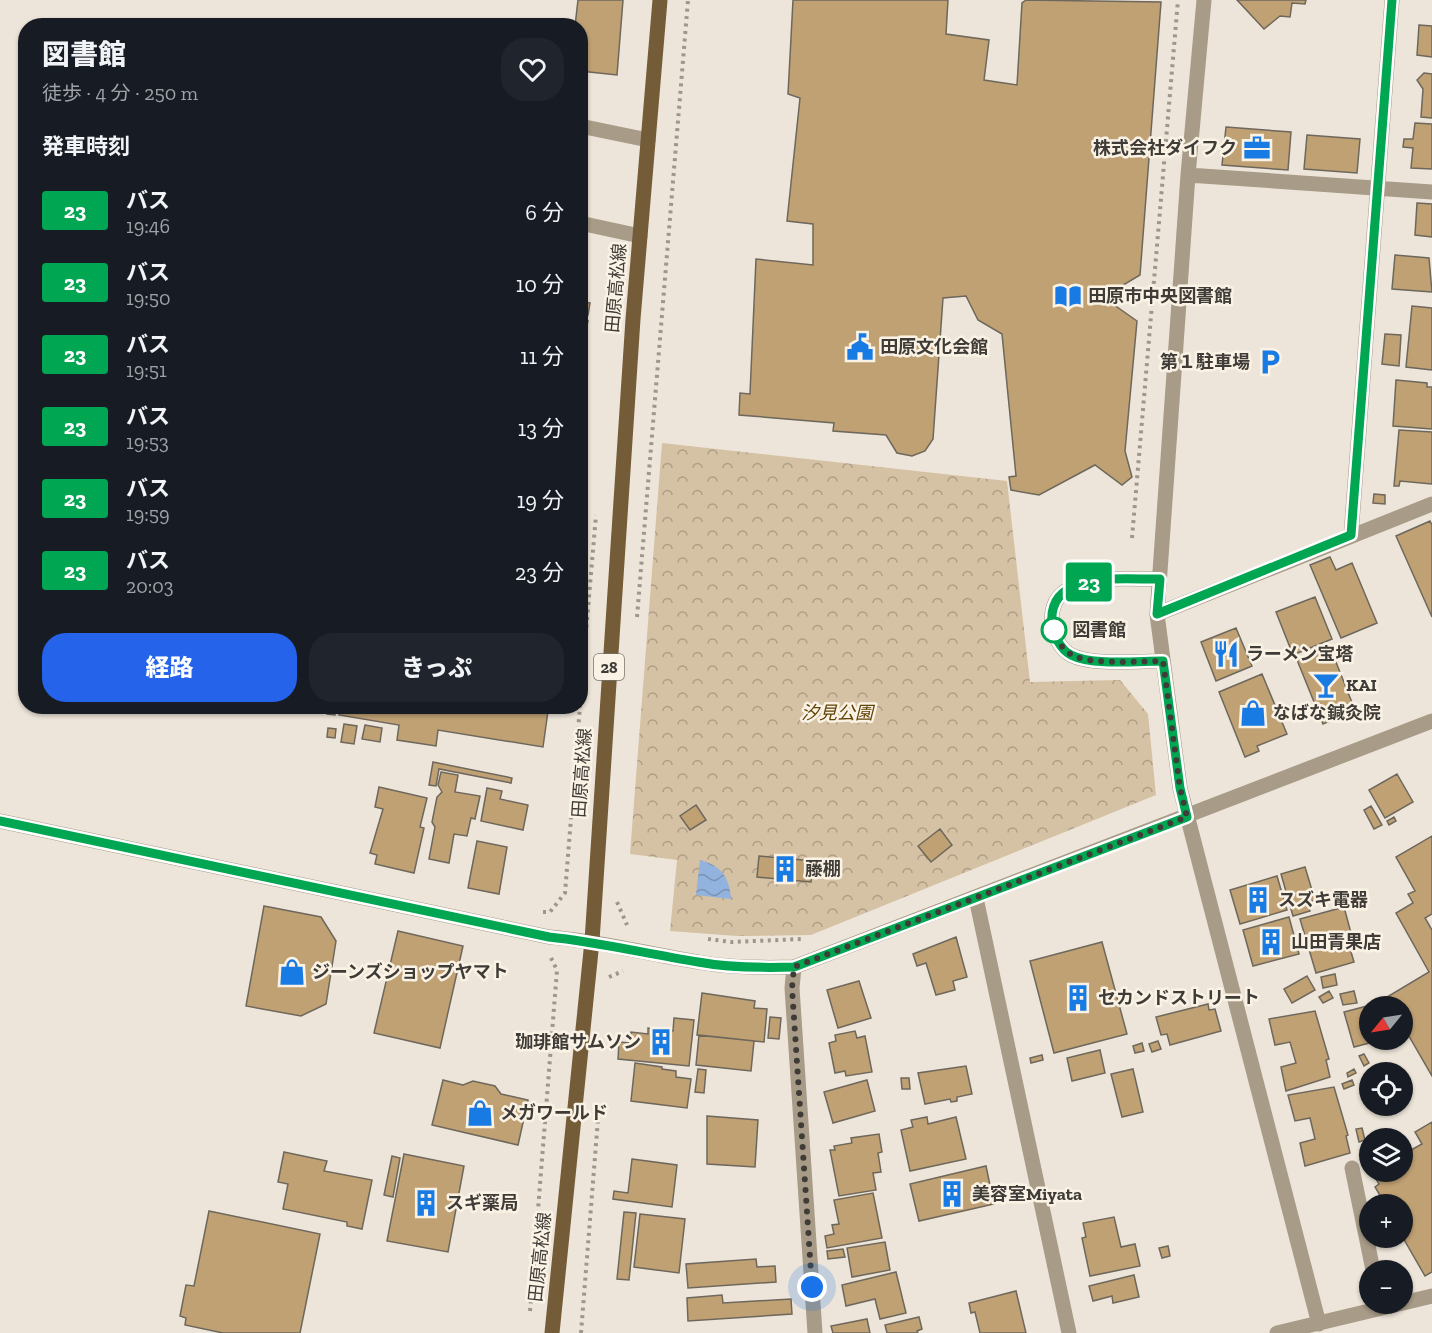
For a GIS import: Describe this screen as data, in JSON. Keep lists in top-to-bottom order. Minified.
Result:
{"streets":{"main road":["田原高松線","28"]},"parks":["汐見公園"],"places":{"office":["株式会社ダイフク"],"library":["田原市中央図書館"],"public building":["田原文化会館"],"parking":["第１駐車場"],"other":["図書館"],"restaurant":["ラーメン宝塔"],"bar":["KAI"],"shop":["なばな鍼灸院","ジーンズショップヤマト","メガワールド"],"building":["藤棚","スズキ電器","山田青果店","セカンドストリート","珈琲館サムソン","美容室Miyata","スギ薬局"]},"lines":["bus line 23"],"north":"bottom left","page":{"on_map":"23","heading":[["図書館","徒歩 · 4 分 · 250 m"],"発車時刻"],"list":[{"mark":"23","name":"バス","note":"19:46","value":"6 分"},{"mark":"23","name":"バス","note":"19:50","value":"10 分"},{"mark":"23","name":"バス","note":"19:51","value":"11 分"},{"mark":"23","name":"バス","note":"19:53","value":"13 分"},{"mark":"23","name":"バス","note":"19:59","value":"19 分"},{"mark":"23","name":"バス","note":"20:03","value":"23 分"}],"buttons":["経路","きっぷ"],"map_buttons":["+","−"]}}
